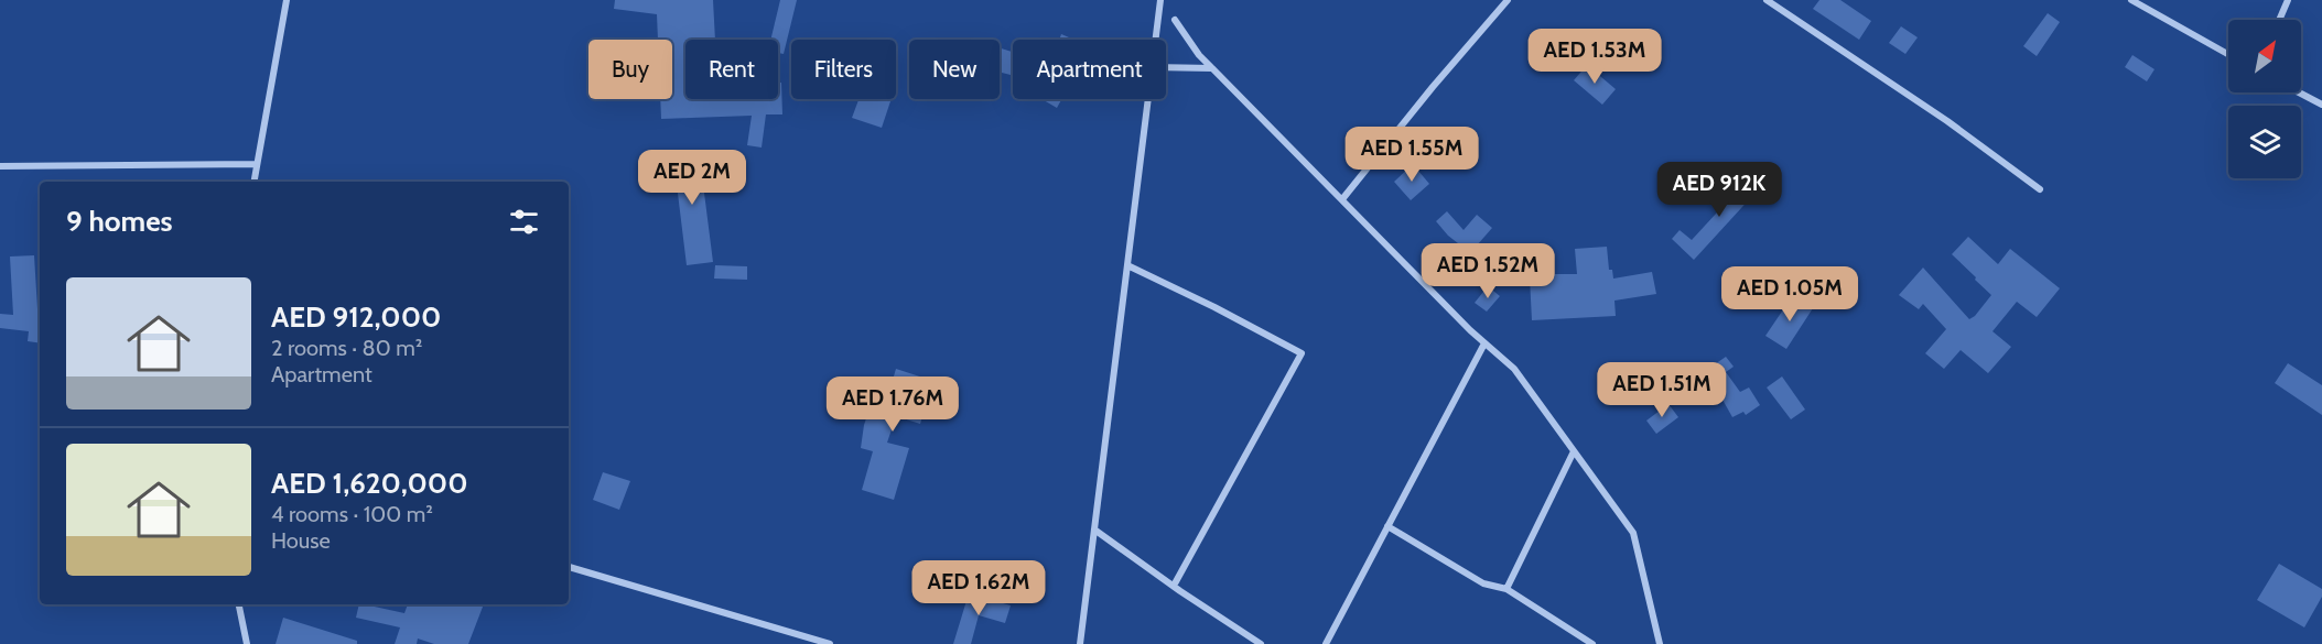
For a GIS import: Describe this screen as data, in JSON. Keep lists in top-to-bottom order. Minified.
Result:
{"north":"top right","page":{"price":["AED 1.53M","AED 1.55M","AED 2M","AED 912K","AED 1.52M","AED 1.05M","AED 1.51M","AED 1.76M","AED 1.62M"],"chip":["Buy","Rent","Filters","New","Apartment"],"heading":"9 homes","list":[{"name":"AED 912,000","note":"2 rooms · 80 m² · Apartment"},{"name":"AED 1,620,000","note":"4 rooms · 100 m² · House"}]}}
